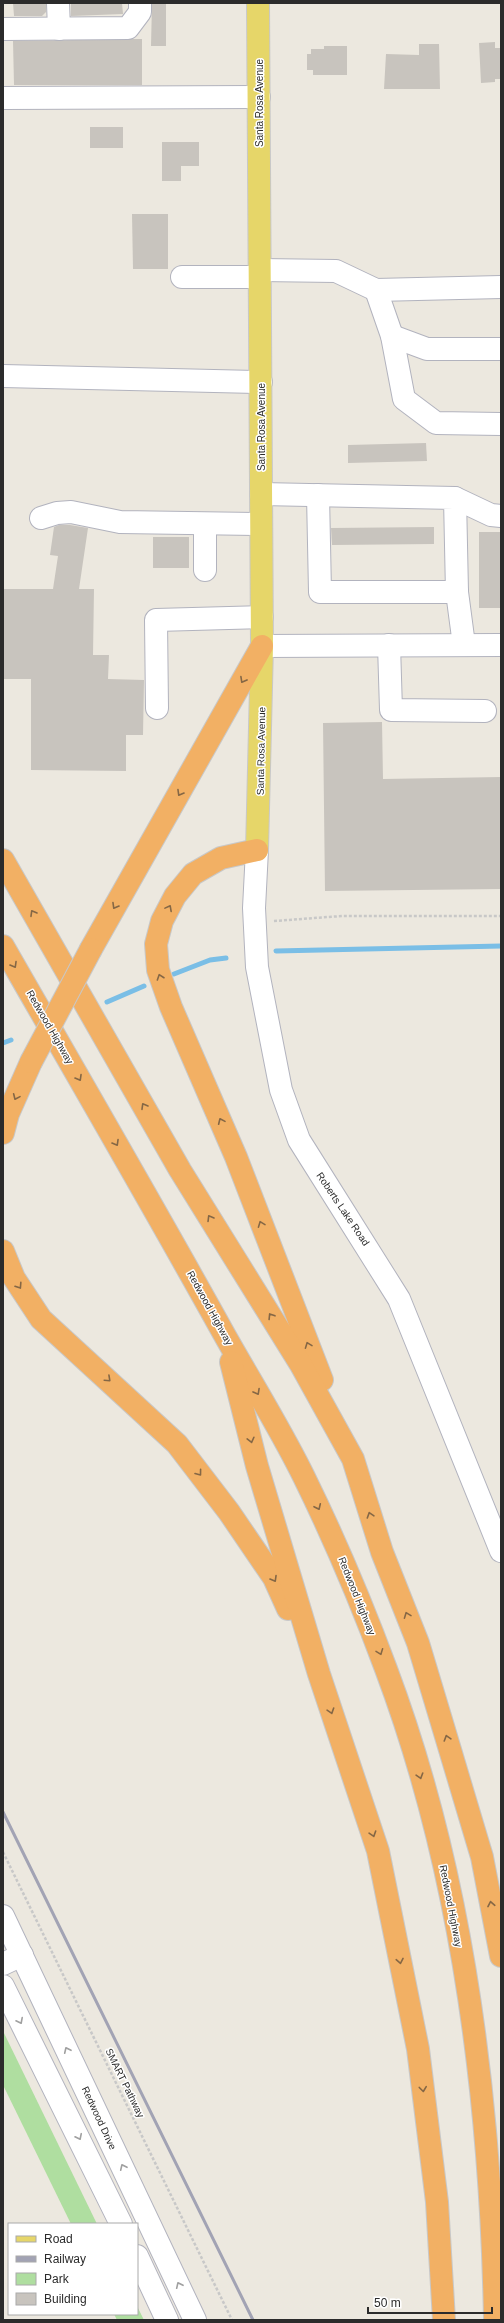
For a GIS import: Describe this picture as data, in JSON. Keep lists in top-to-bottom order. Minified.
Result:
{"streets":{"highway":["Redwood Highway"],"main road":["Santa Rosa Avenue"],"street":["Roberts Lake Road","Redwood Drive"],"path":["SMART Pathway"]},"crossings":[["Santa Rosa Avenue","Roberts Lake Road"]],"legend":["Road","Railway","Park","Building"],"scale_bar":"50 m"}
